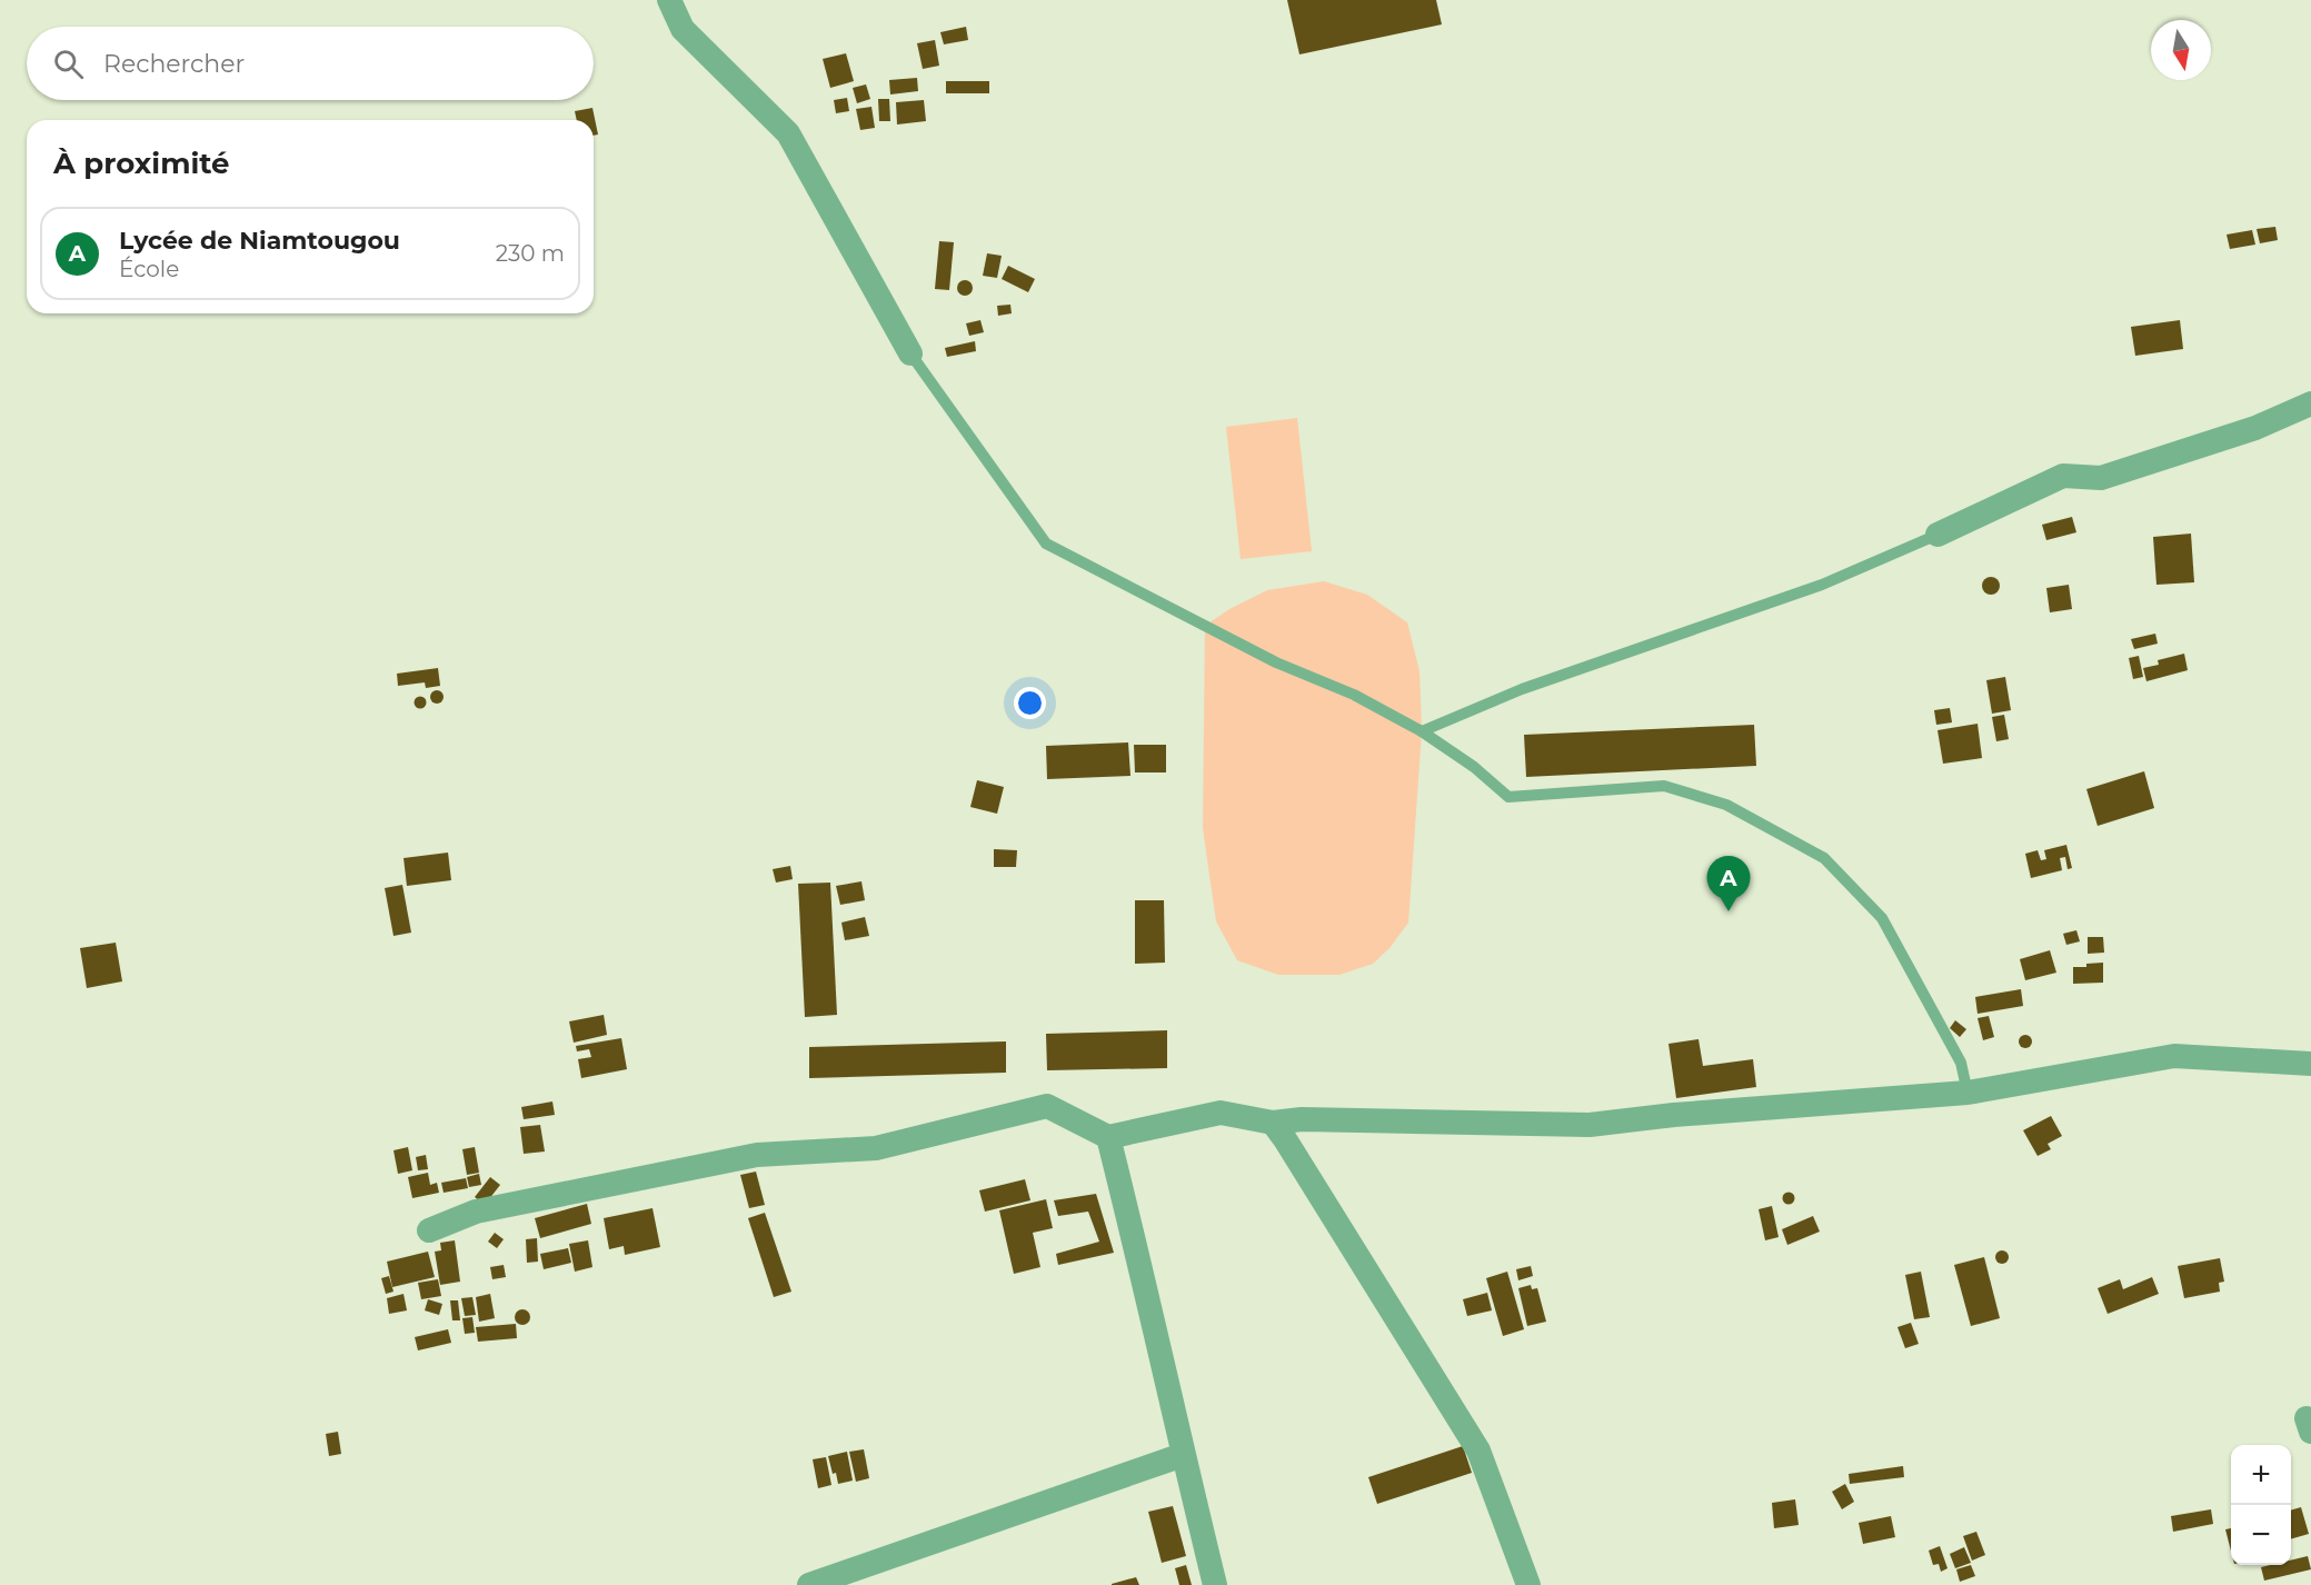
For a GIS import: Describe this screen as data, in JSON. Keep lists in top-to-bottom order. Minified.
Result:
{"north":"bottom","page":{"search":"Rechercher","heading":"À proximité","list":[{"mark":"A","name":"Lycée de Niamtougou","note":"École","value":"230 m"}],"pins":"A","map_buttons":["+","−"]}}
